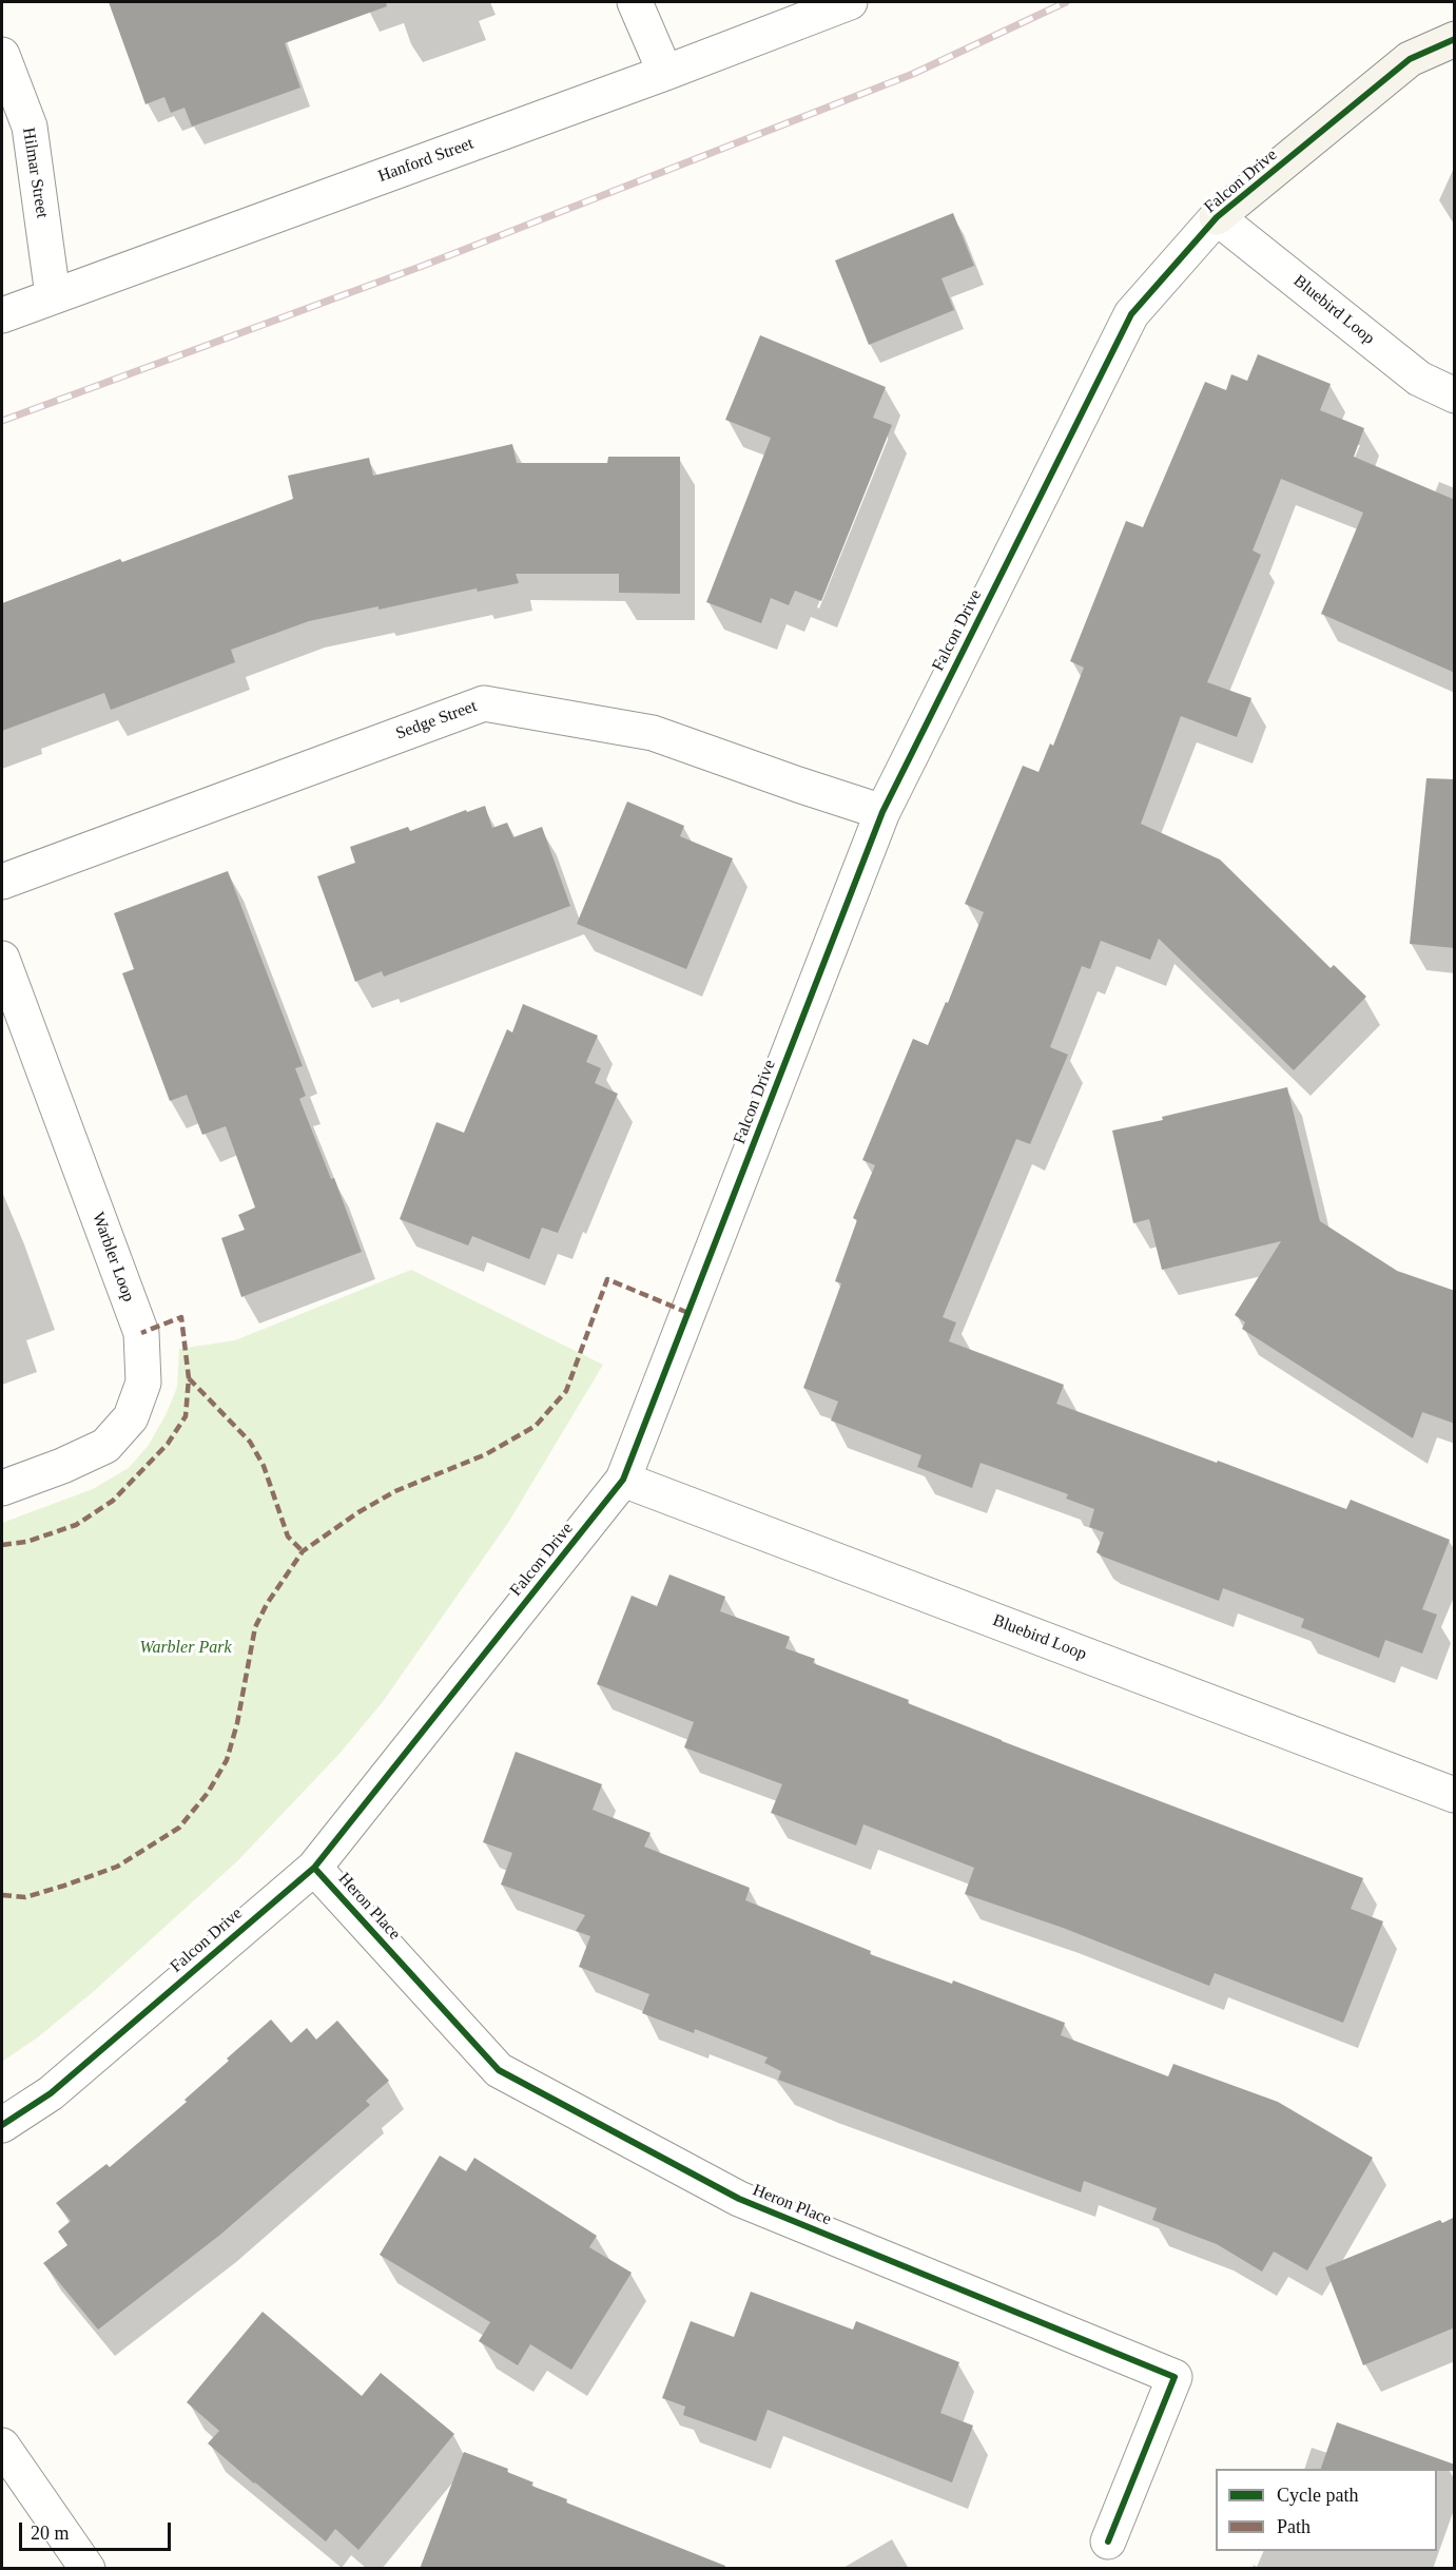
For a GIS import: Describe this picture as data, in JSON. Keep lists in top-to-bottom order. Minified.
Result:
{"streets":{"street":["Hanford Street","Hilmar Street","Falcon Drive","Bluebird Loop","Sedge Street","Warbler Loop","Heron Place"]},"crossings":[["Hanford Street","Hilmar Street"],["Falcon Drive","Bluebird Loop"],["Falcon Drive","Sedge Street"],["Falcon Drive","Heron Place"]],"parks":["Warbler Park"],"legend":["Cycle path","Path"],"scale_bar":"20 m"}
